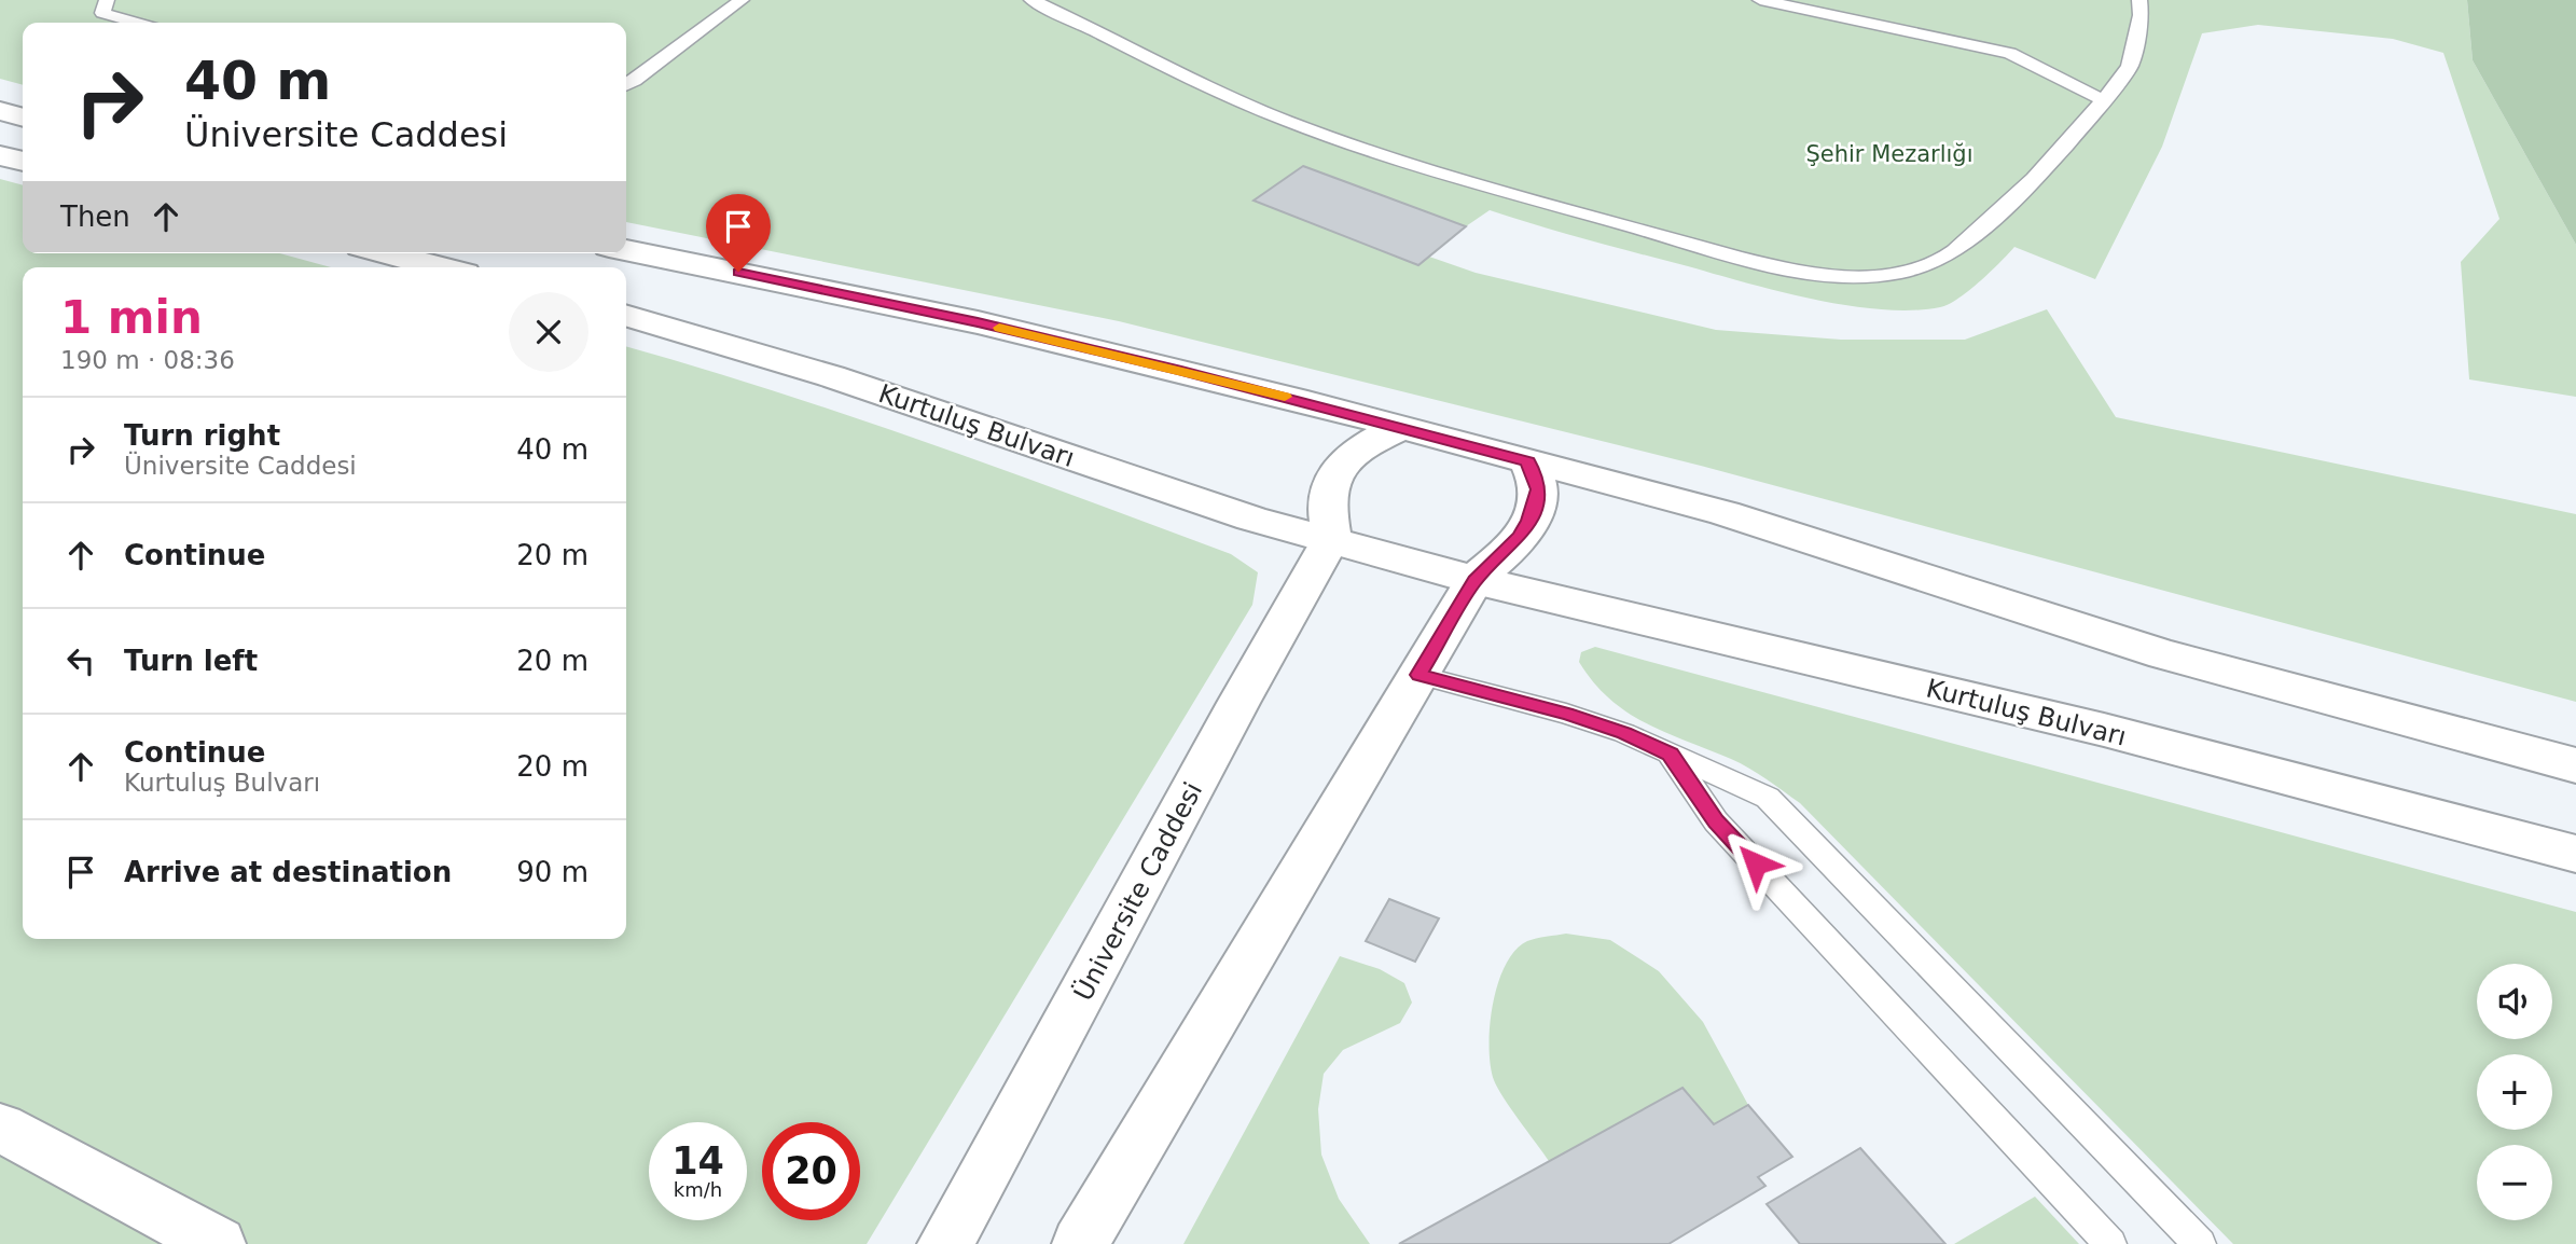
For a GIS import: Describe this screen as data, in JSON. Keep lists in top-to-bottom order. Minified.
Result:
{"streets":{"main road":["Kurtuluş Bulvarı","Üniversite Caddesi"]},"crossings":[["Kurtuluş Bulvarı","Üniversite Caddesi"]],"parks":["Şehir Mezarlığı"],"page":{"turn":["40 m","Üniversite Caddesi"],"then":"Then","heading":["1 min","190 m · 08:36"],"list":[{"name":"Turn right","note":"Üniversite Caddesi","value":"40 m"},{"name":"Continue","value":"20 m"},{"name":"Turn left","value":"20 m"},{"name":"Continue","note":"Kurtuluş Bulvarı","value":"20 m"},{"name":"Arrive at destination","value":"90 m"}],"map_buttons":["+","−"],"speed":"14 km/h","limit":"20"}}
